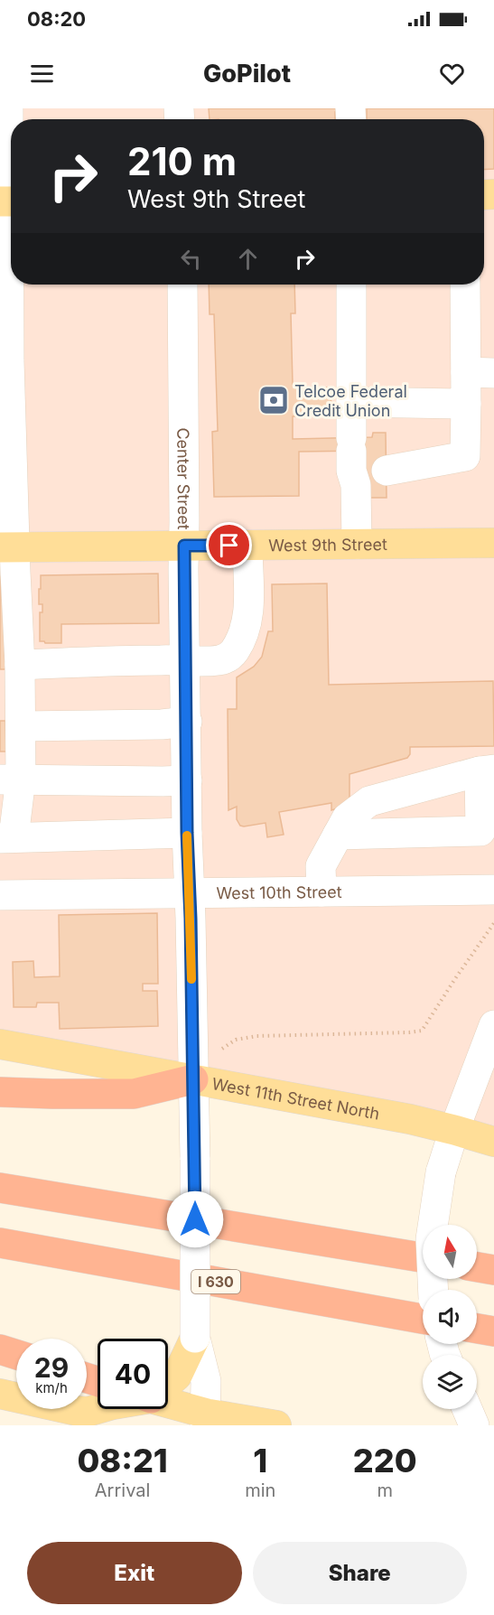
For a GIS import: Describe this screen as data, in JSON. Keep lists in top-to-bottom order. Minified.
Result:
{"streets":{"highway":["I 630"],"main road":["West 9th Street","West 11th Street North"],"street":["Center Street","West 10th Street"]},"crossings":[["Center Street","West 9th Street"],["Center Street","West 10th Street"],["Center Street","West 11th Street North"]],"places":{"bank":["Telcoe Federal Credit Union"]},"north":"top","page":{"status":"08:20","header":"GoPilot","turn":["210 m","West 9th Street"],"speed":"29 km/h","limit":"40","eta":["08:21","Arrival","1","min","220","m"],"buttons":["Exit","Share"]}}
